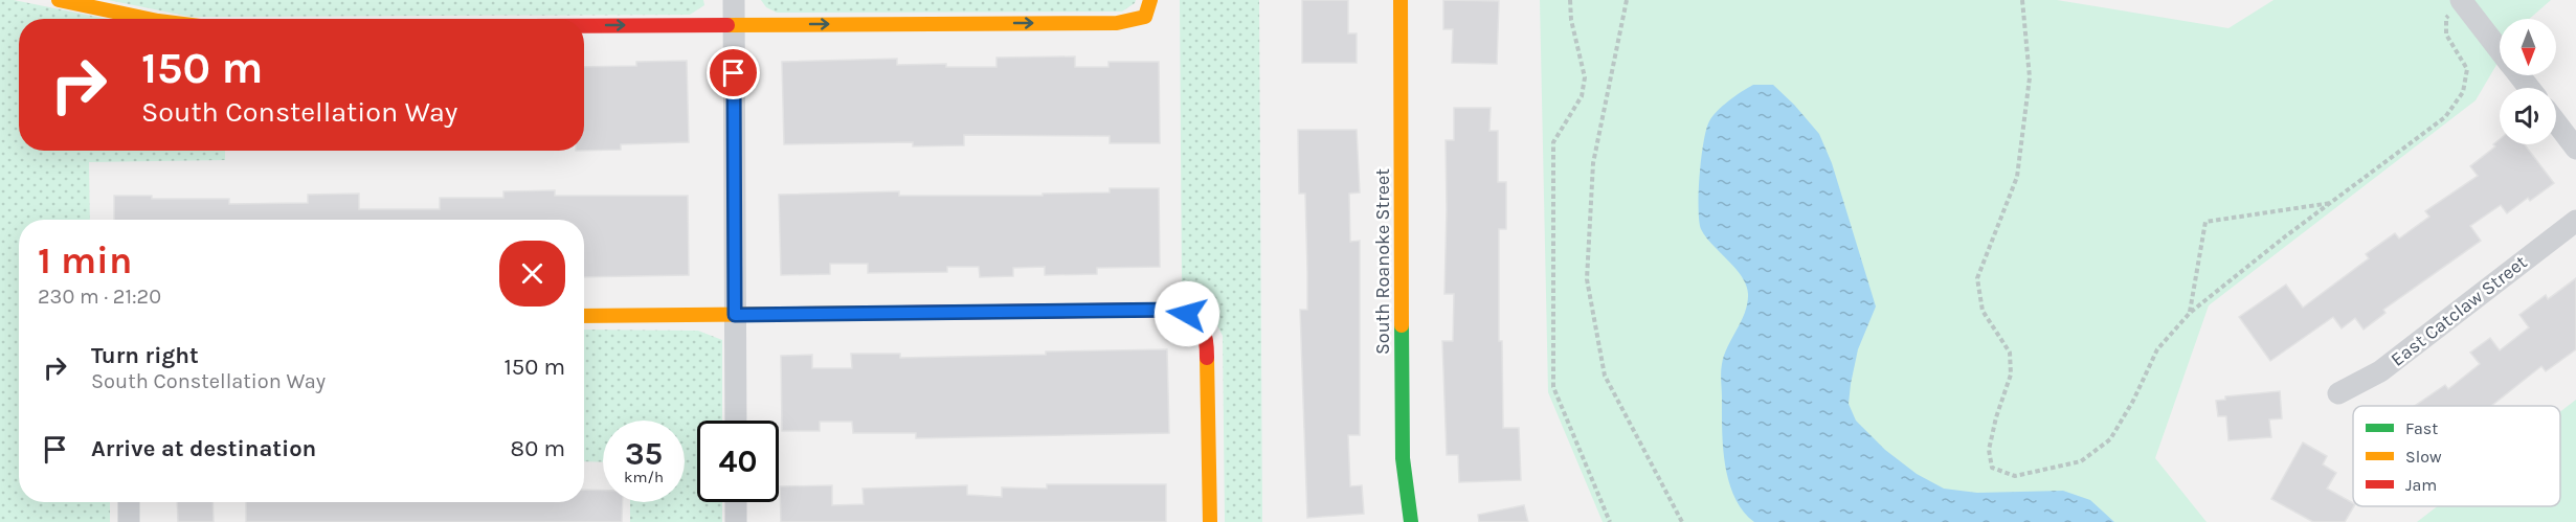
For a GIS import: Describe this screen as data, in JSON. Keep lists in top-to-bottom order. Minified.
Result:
{"streets":{"street":["South Roanoke Street","East Catclaw Street"]},"legend":["Fast","Slow","Jam"],"north":"bottom","page":{"turn":["150 m","South Constellation Way"],"heading":["1 min","230 m · 21:20"],"list":[{"name":"Turn right","note":"South Constellation Way","value":"150 m"},{"name":"Arrive at destination","value":"80 m"}],"speed":"35 km/h","limit":"40"}}
